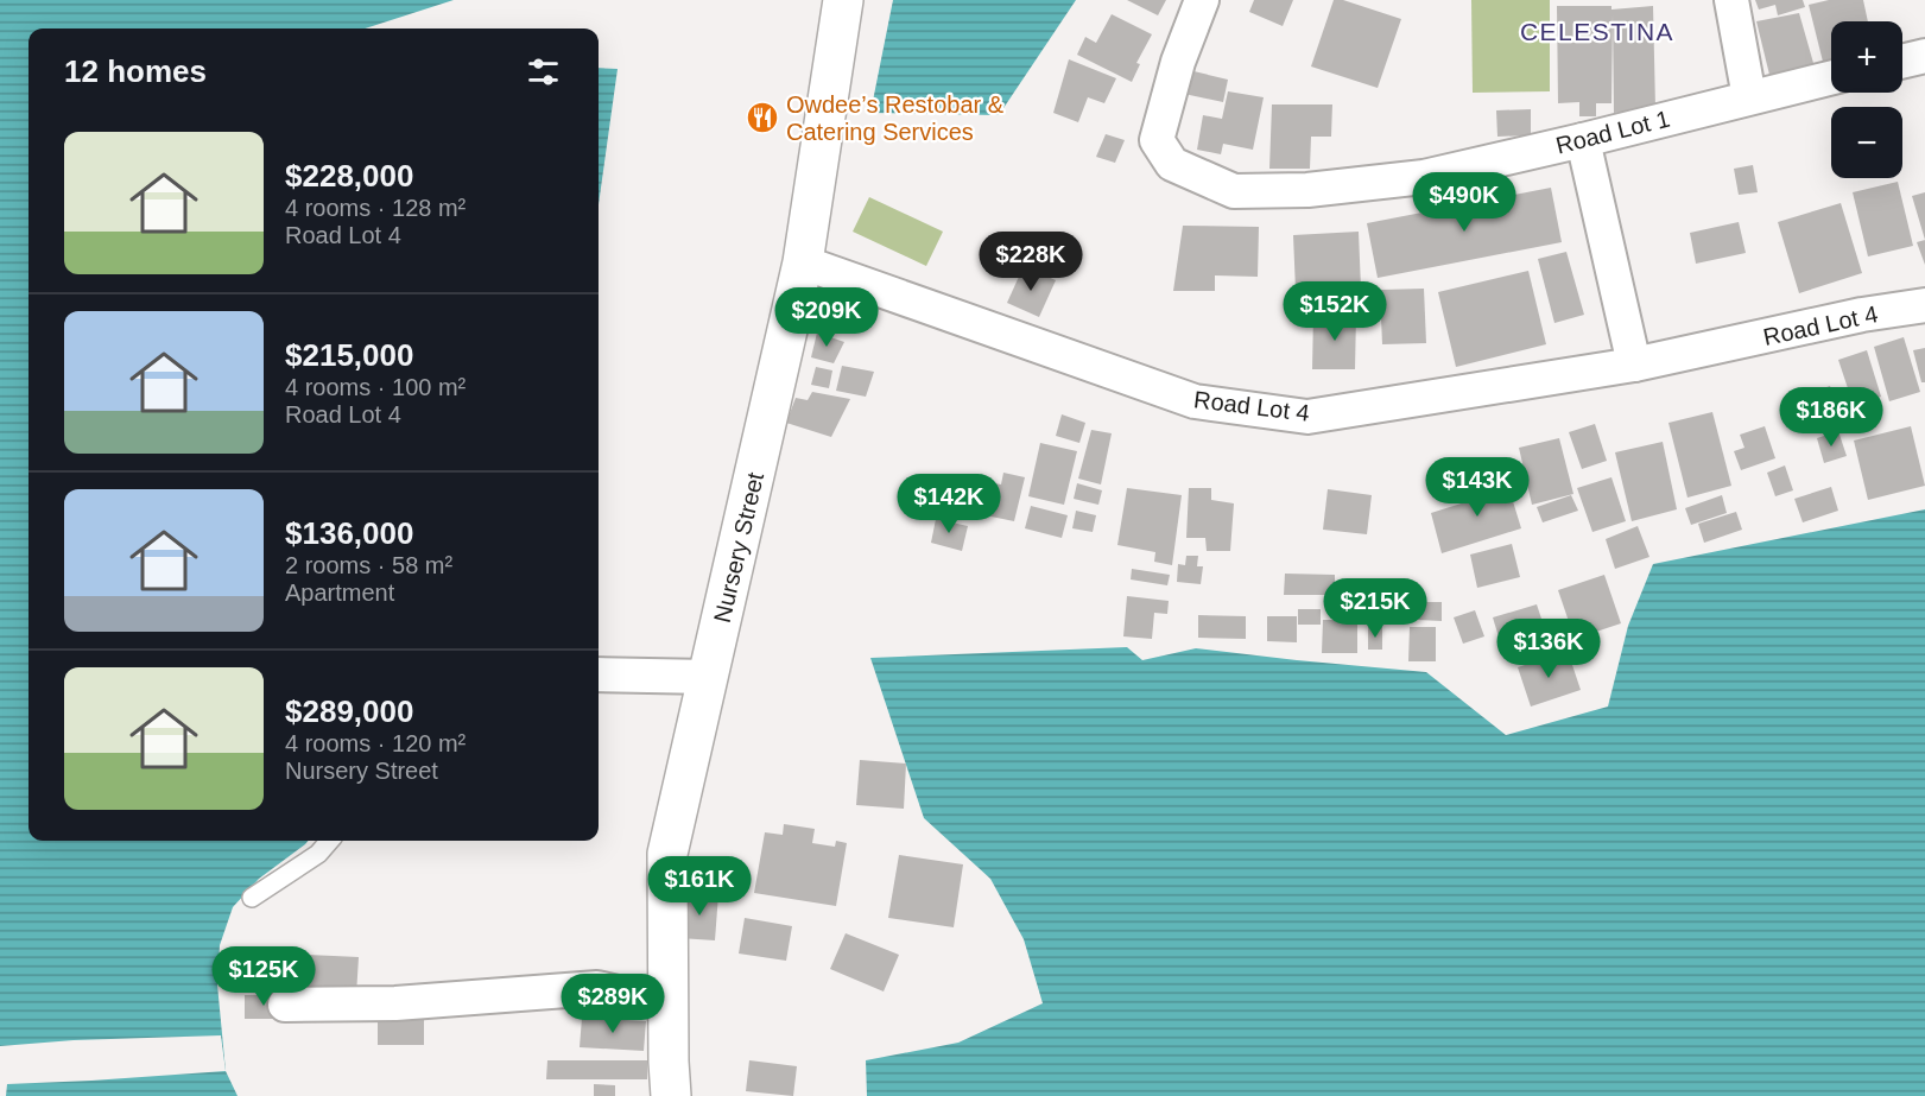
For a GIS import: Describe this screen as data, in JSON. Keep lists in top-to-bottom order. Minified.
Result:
{"streets":{"main road":["Nursery Street"],"street":["Road Lot 1","Road Lot 4"]},"crossings":[["Road Lot 4","Nursery Street"]],"districts":["CELESTINA"],"places":{"restaurant":["Owdee’s Restobar & Catering Services"]},"page":{"map_buttons":["+","−"],"heading":"12 homes","list":[{"name":"$228,000","note":"4 rooms · 128 m² · Road Lot 4"},{"name":"$215,000","note":"4 rooms · 100 m² · Road Lot 4"},{"name":"$136,000","note":"2 rooms · 58 m² · Apartment"},{"name":"$289,000","note":"4 rooms · 120 m² · Nursery Street"}],"price":["$490K","$228K","$152K","$209K","$186K","$143K","$142K","$215K","$136K","$161K","$125K","$289K"]}}
